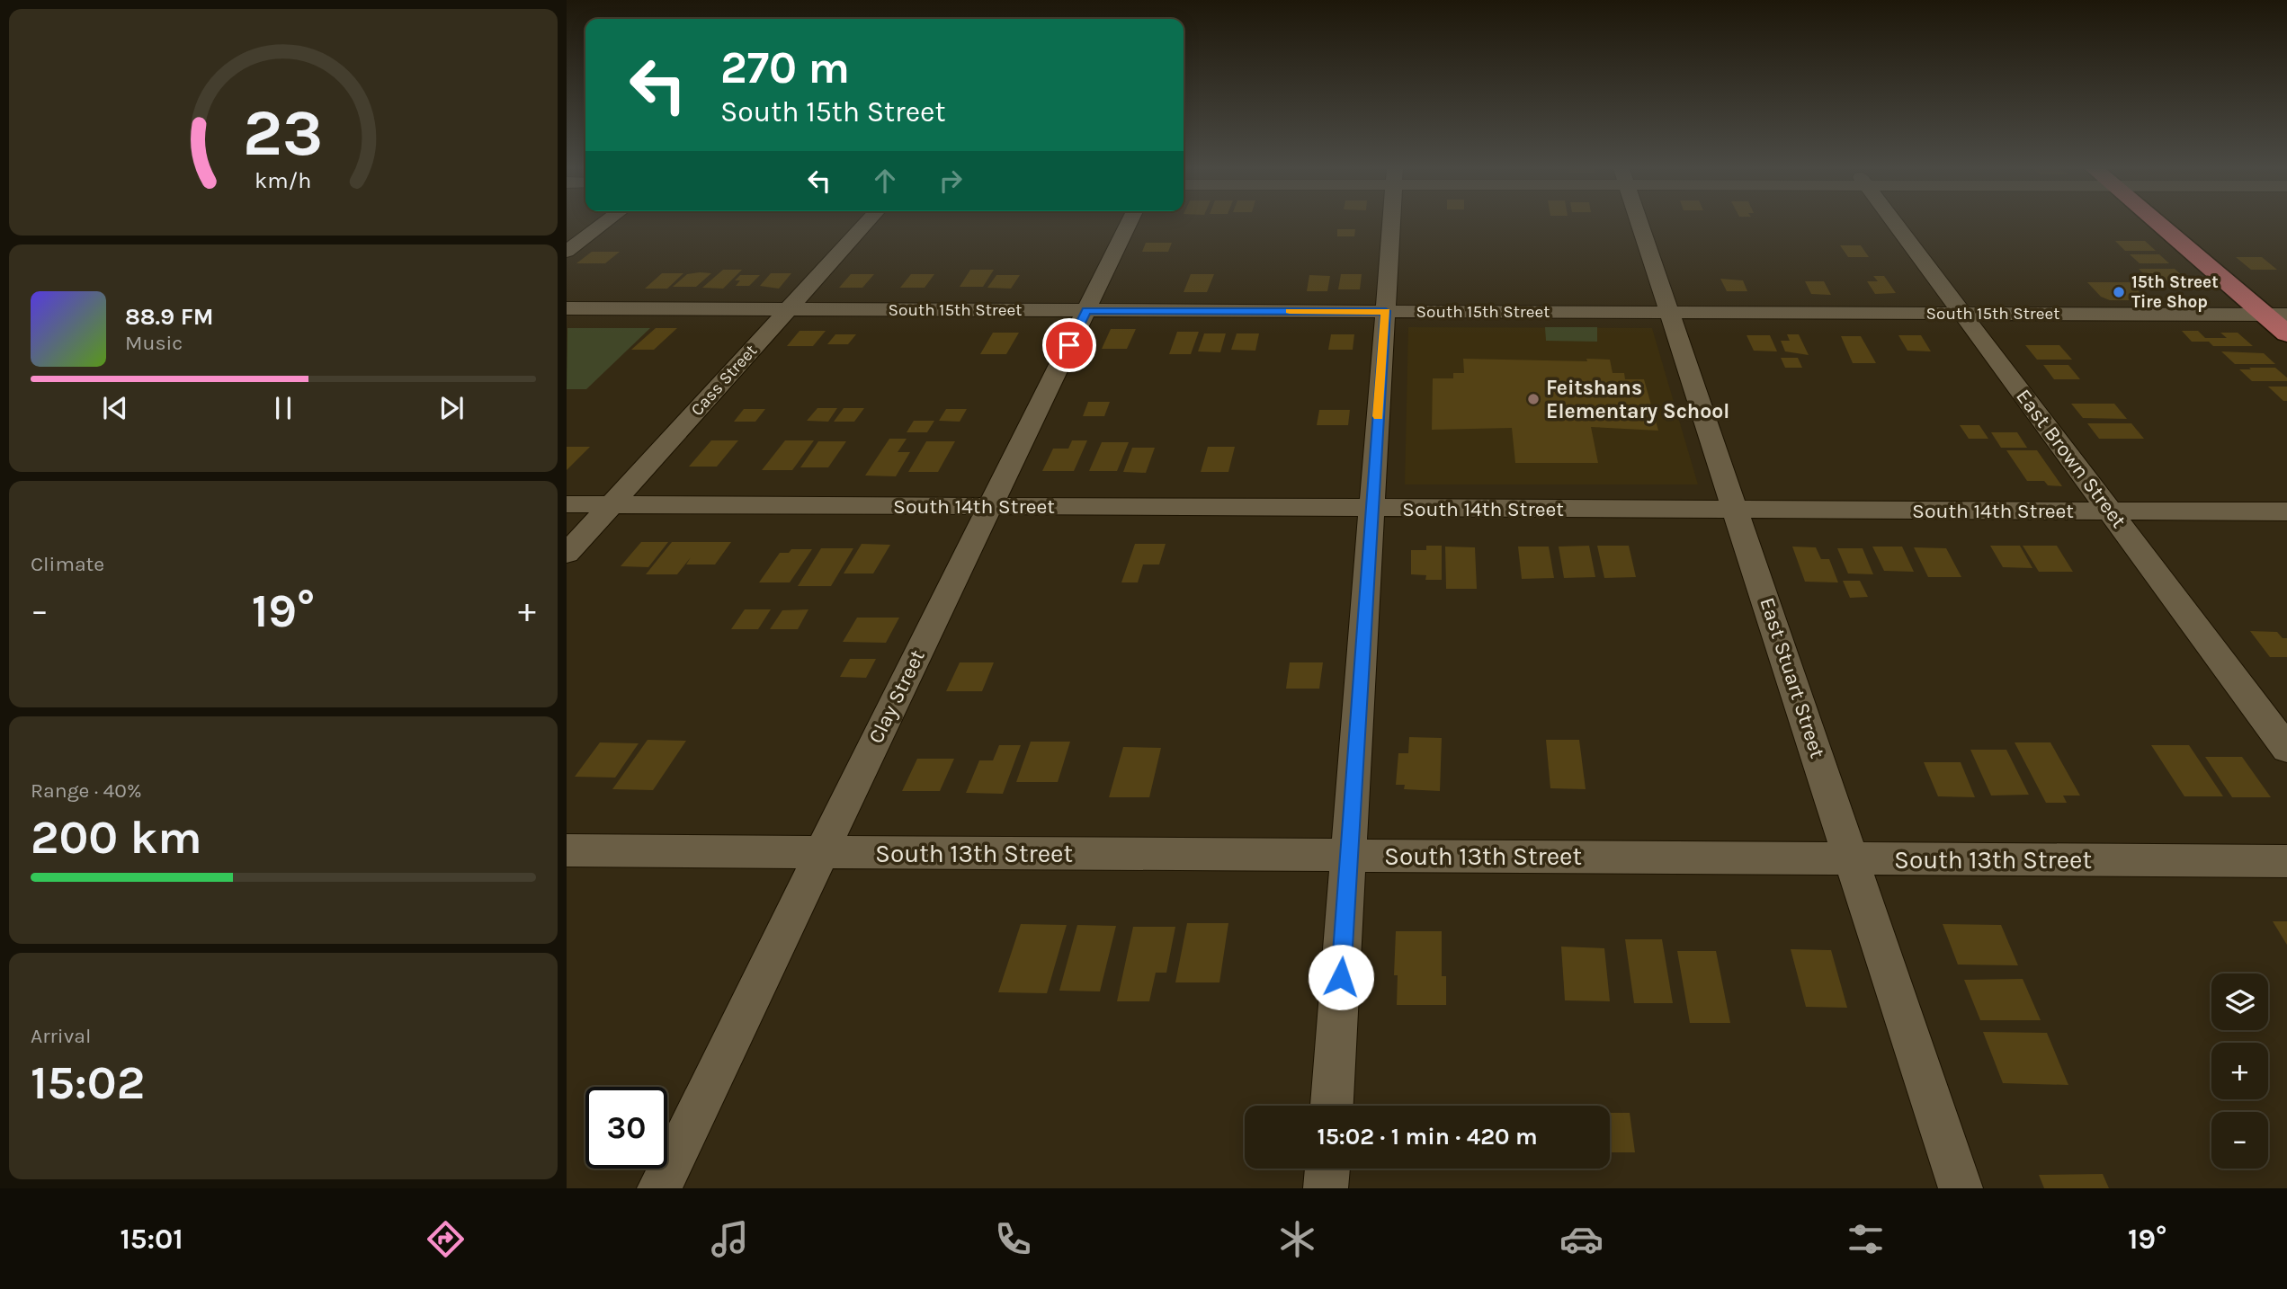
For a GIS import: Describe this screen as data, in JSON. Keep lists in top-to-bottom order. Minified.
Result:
{"streets":{"street":["South 15th Street","Cass Street","East Brown Street","South 14th Street","East Stuart Street","Clay Street","South 13th Street"]},"crossings":[["South 15th Street","Cass Street"],["South 15th Street","East Brown Street"],["South 15th Street","East Stuart Street"],["South 15th Street","Clay Street"],["Cass Street","South 14th Street"],["East Brown Street","South 14th Street"],["South 14th Street","East Stuart Street"],["South 14th Street","Clay Street"],["East Stuart Street","South 13th Street"],["Clay Street","South 13th Street"]],"places":["15th Street Tire Shop","Feitshans Elementary School"],"page":{"turn":["270 m","South 15th Street"],"song":["88.9 FM","Music"],"tile":["Climate",["Range · 40%","200 km"],["Arrival","15:02"]],"heat":["−","19°","+"],"map_buttons":["+","−"],"limit":"30","trip":"15:02 · 1 min · 420 m","tabs":["15:01","19°"],"gauge":["23","km/h"]}}
